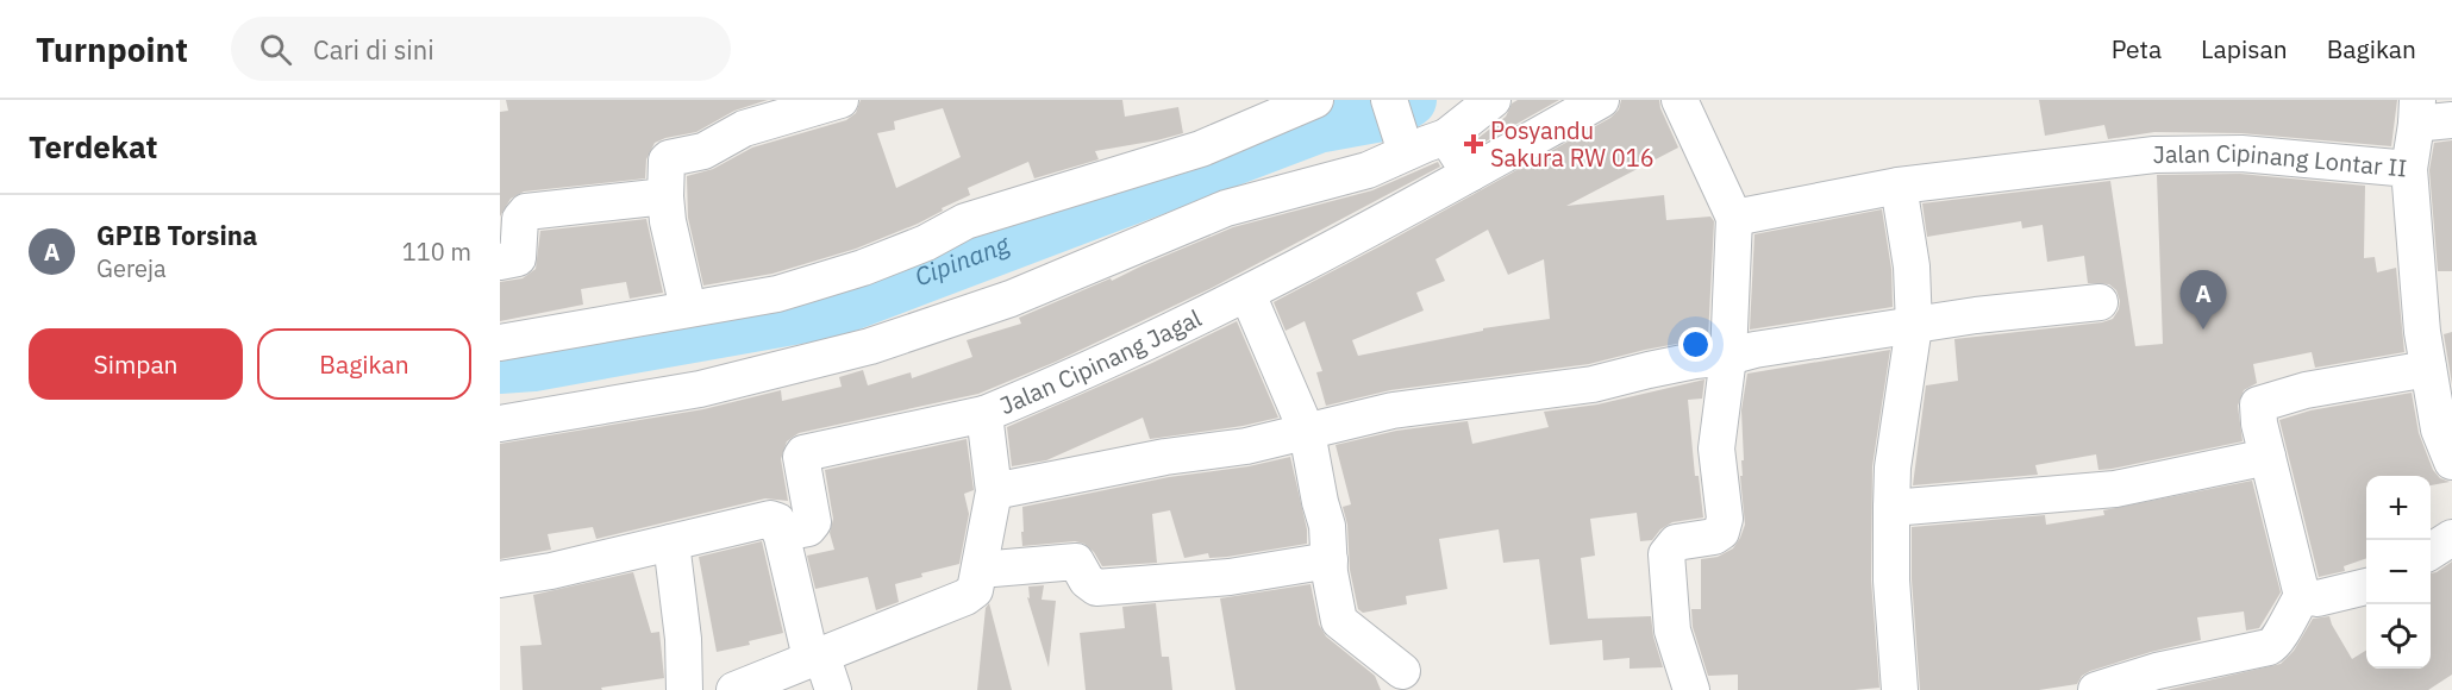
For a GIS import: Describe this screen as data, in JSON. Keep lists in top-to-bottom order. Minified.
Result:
{"streets":{"street":["Jalan Cipinang Lontar II","Jalan Cipinang Jagal"]},"water":["Cipinang"],"places":{"health":["Posyandu Sakura RW 016"]},"page":{"header":"Turnpoint","search":"Cari di sini","nav":["Peta","Lapisan","Bagikan"],"heading":"Terdekat","list":[{"mark":"A","name":"GPIB Torsina","note":"Gereja","value":"110 m"}],"pins":"A","buttons":["Simpan","Bagikan"],"map_buttons":["+","−"]}}
